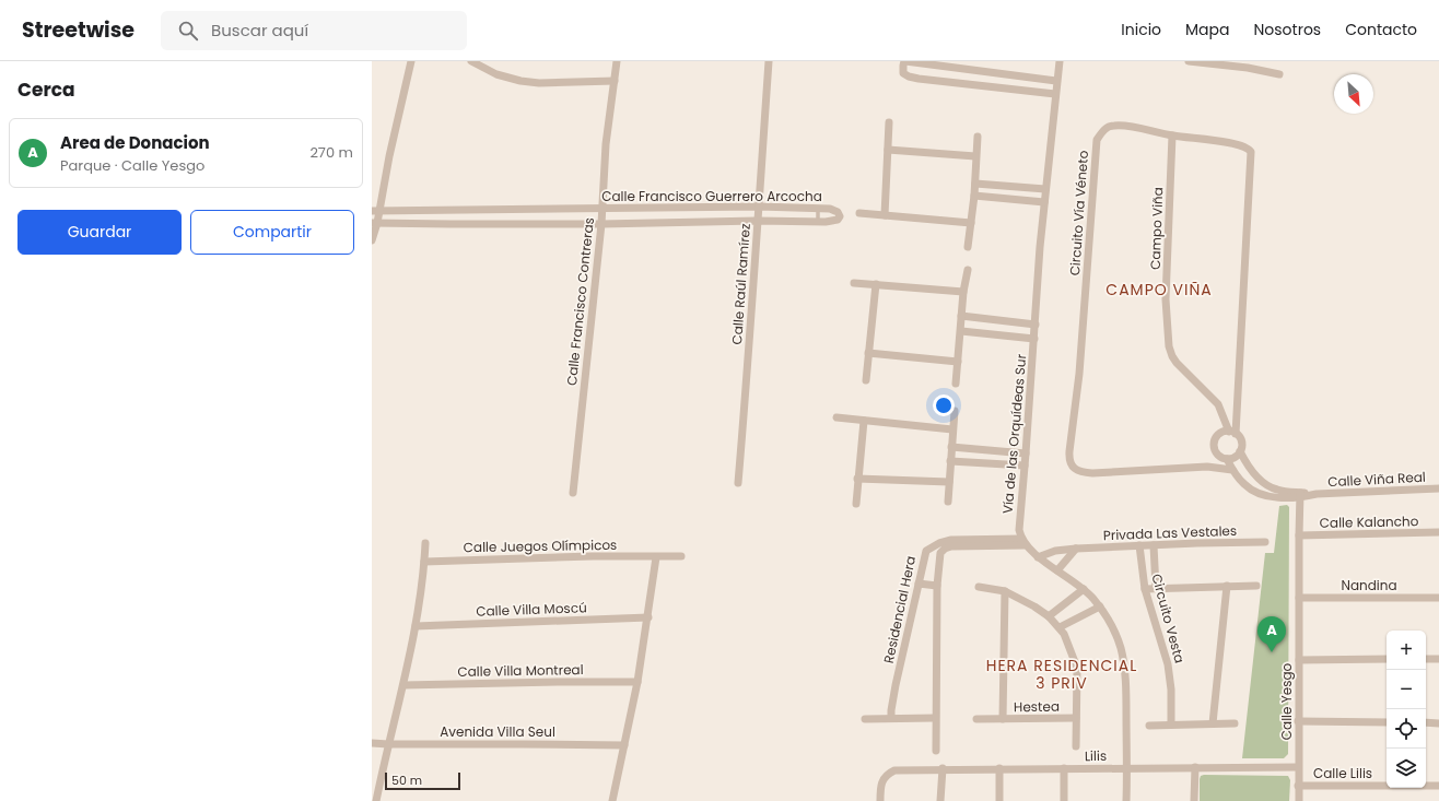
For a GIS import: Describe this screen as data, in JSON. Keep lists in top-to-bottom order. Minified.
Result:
{"streets":{"street":["Calle Francisco Guerrero Arcocha","Circuito Vía Véneto","Campo Viña","Calle Raúl Ramírez","Calle Francisco Contreras","Vía de las Orquídeas Sur","Calle Viña Real","Calle Kalancho","Privada Las Vestales","Calle Juegos Olímpicos","Nandina","Calle Villa Moscú","Residencial Hera","Circuito Vesta","Calle Villa Montreal","Calle Yesgo","Hestea","Avenida Villa Seul","Lilis","Calle Lilis"]},"crossings":[["Calle Francisco Guerrero Arcocha","Calle Raúl Ramírez"],["Calle Francisco Guerrero Arcocha","Calle Francisco Contreras"],["Circuito Vía Véneto","Campo Viña"],["Vía de las Orquídeas Sur","Residencial Hera"],["Calle Viña Real","Calle Yesgo"],["Calle Kalancho","Calle Yesgo"],["Privada Las Vestales","Circuito Vesta"],["Nandina","Calle Yesgo"],["Calle Yesgo","Lilis"],["Calle Yesgo","Calle Lilis"]],"districts":["CAMPO VIÑA","HERA RESIDENCIAL 3 PRIV"],"scale_bar":"50 m","north":"bottom right","page":{"header":"Streetwise","search":"Buscar aquí","nav":["Inicio","Mapa","Nosotros","Contacto"],"heading":"Cerca","list":[{"mark":"A","name":"Area de Donacion","note":"Parque · Calle Yesgo","value":"270 m"}],"buttons":["Guardar","Compartir"],"pins":"A","map_buttons":["+","−"],"scale":"50 m"}}
